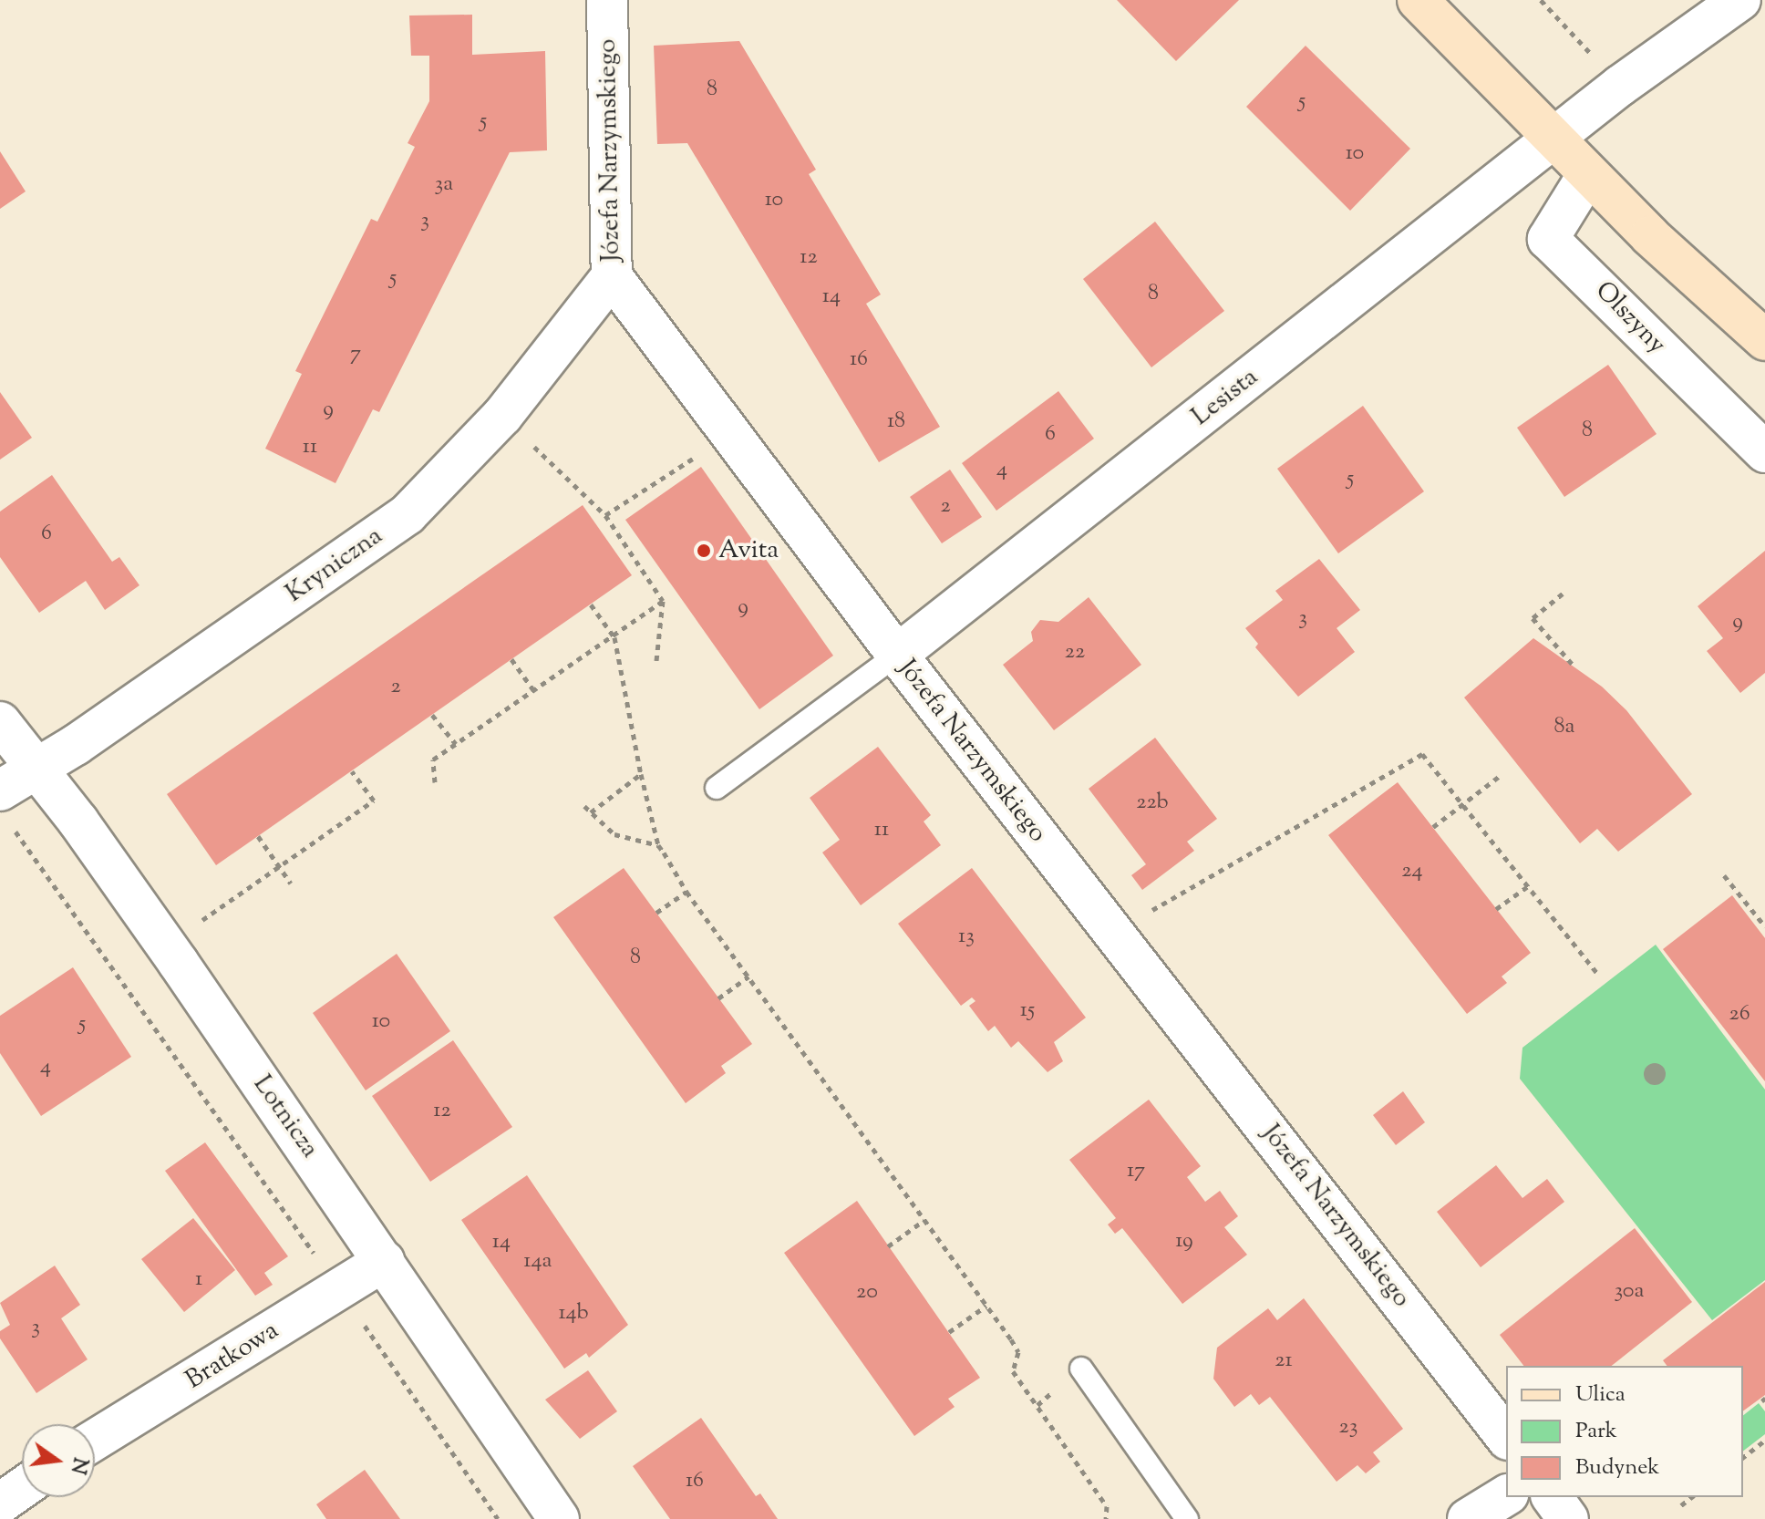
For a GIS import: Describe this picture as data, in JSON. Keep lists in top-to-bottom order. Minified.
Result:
{"streets":{"street":["Józefa Narzymskiego","Olszyny","Lesista","Kryniczna","Lotnicza","Bratkowa"]},"crossings":[["Józefa Narzymskiego","Lesista"],["Józefa Narzymskiego","Kryniczna"],["Kryniczna","Lotnicza"],["Lotnicza","Bratkowa"]],"places":["Avita"],"house_numbers":["8","5","5","10","3a","10","3","12","5","8","14","7","16","9","18","8","6","11","4","5","2","6","9","3","9","22","2","8a","22b","11","24","13","8","15","26","10","5","4","12","17","19","14","14a","1","30a","20","14b","3","21","23","16"],"legend":["Ulica","Park","Budynek"],"north":"right"}
